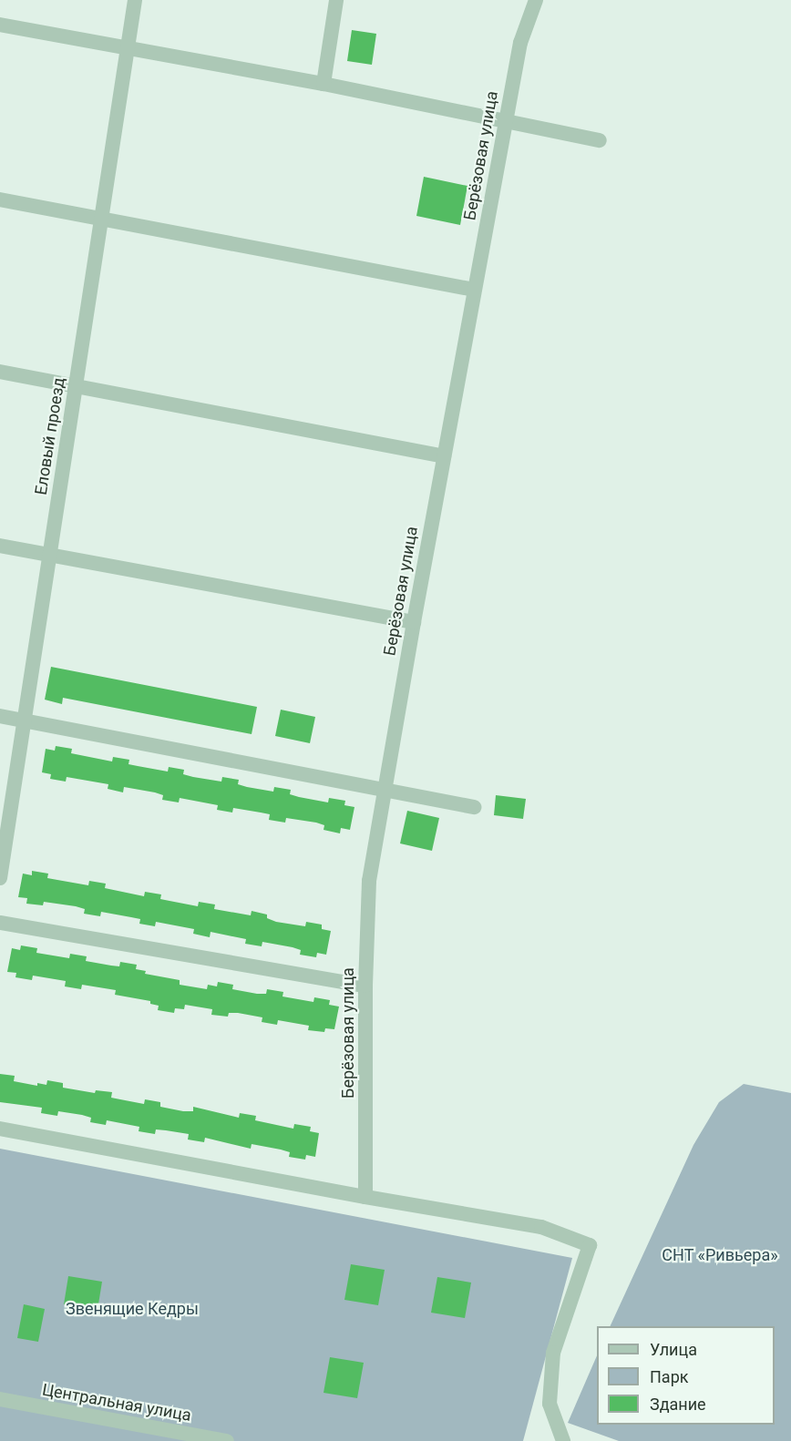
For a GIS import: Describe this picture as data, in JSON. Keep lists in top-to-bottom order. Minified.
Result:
{"streets":{"street":["Берёзовая улица","Еловый проезд","Центральная улица"]},"parks":["СНТ «Ривьера»","Звенящие Кедры"],"legend":["Улица","Парк","Здание"]}
